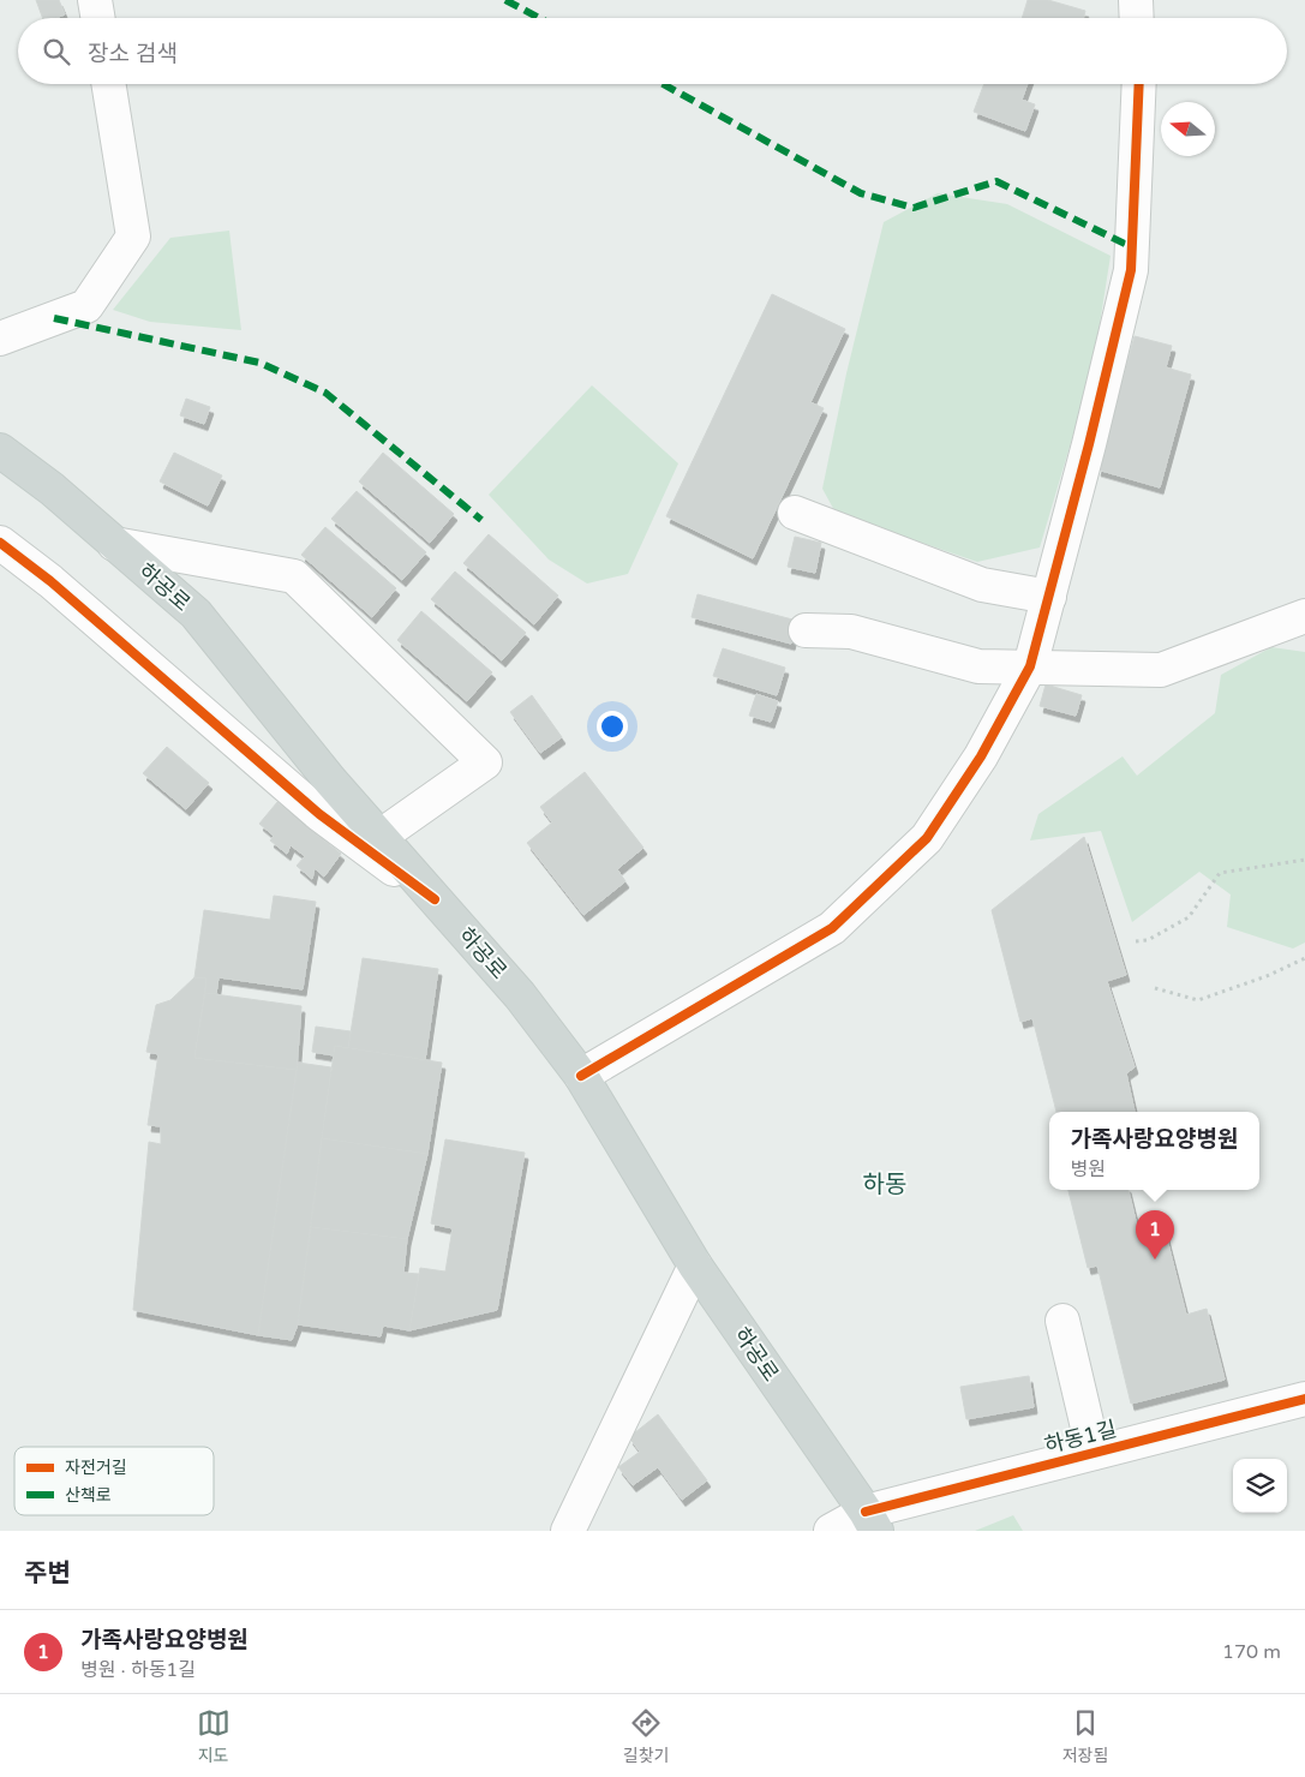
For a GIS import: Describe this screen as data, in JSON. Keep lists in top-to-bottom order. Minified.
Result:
{"streets":{"main road":["하공로"],"street":["하동1길"]},"crossings":[["하공로","하동1길"]],"districts":["하동"],"legend":["자전거길","산책로"],"north":"left","page":{"search":"장소 검색","popup":["가족사랑요양병원","병원"],"pins":"1","heading":"주변","list":[{"mark":"1","name":"가족사랑요양병원","note":"병원 · 하동1길","value":"170 m"}],"nav":["지도","길찾기","저장됨"]}}
